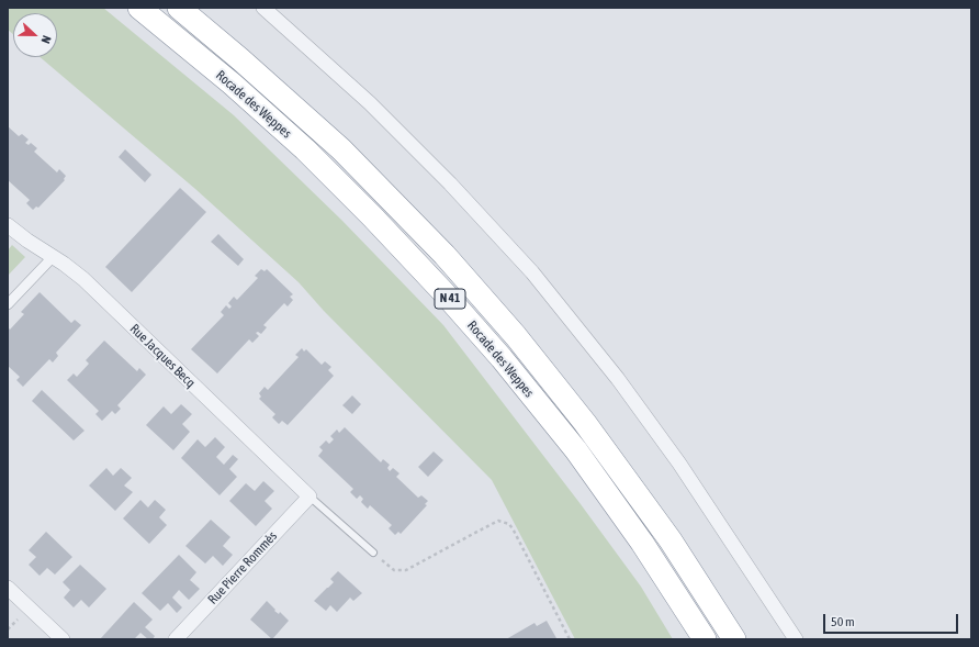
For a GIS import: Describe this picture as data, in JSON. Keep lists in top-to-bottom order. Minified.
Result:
{"streets":{"highway":["Rocade des Weppes","N 41"],"street":["Rue Jacques Becq","Rue Pierre Rommès"]},"crossings":[["Rue Jacques Becq","Rue Pierre Rommès"]],"scale_bar":"50 m","north":"right"}
